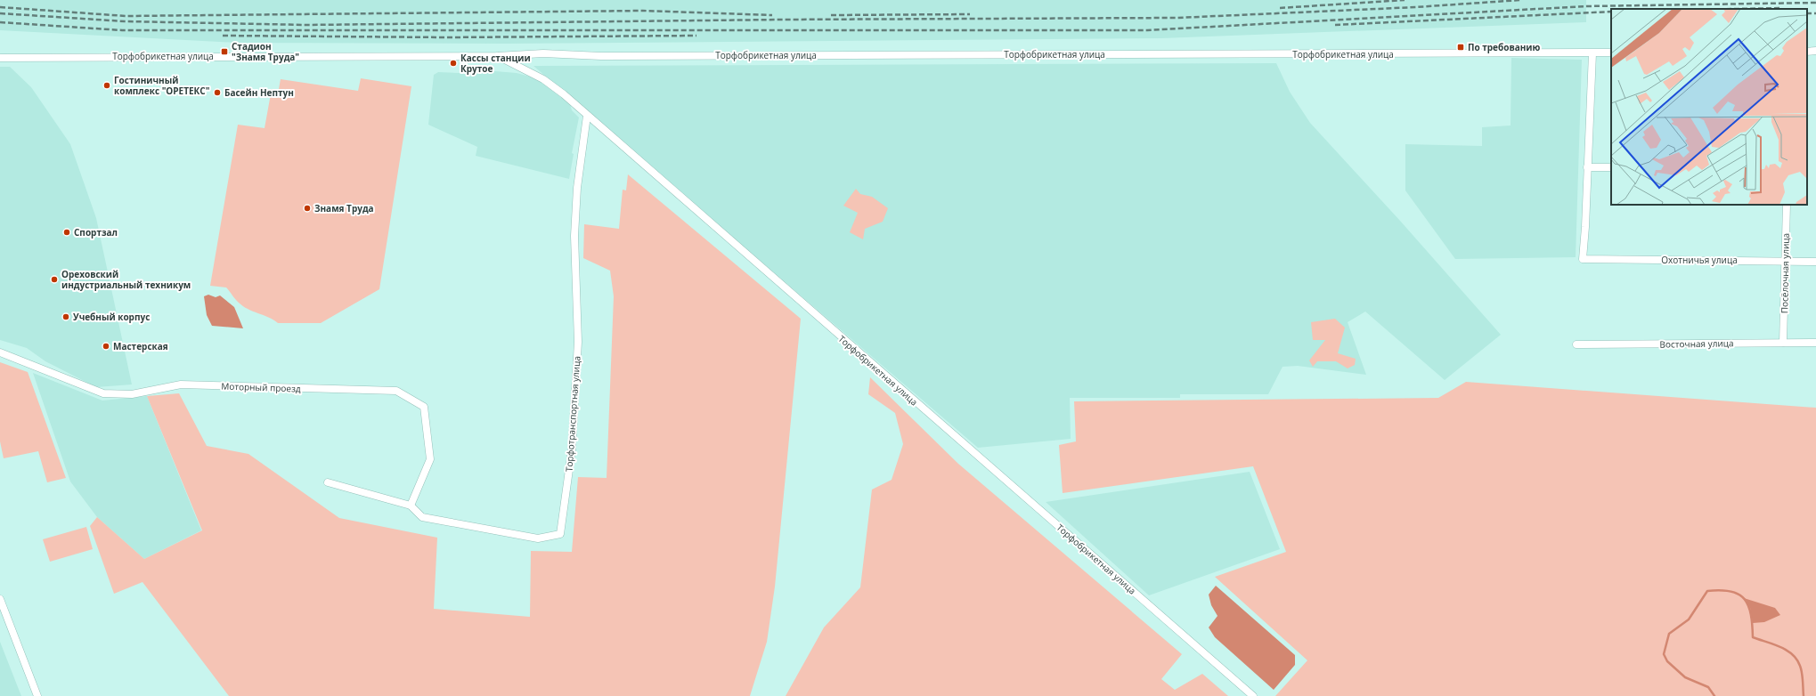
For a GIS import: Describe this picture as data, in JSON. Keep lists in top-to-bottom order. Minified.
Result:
{"streets":{"street":["Торфобрикетная улица","Охотничья улица","Посёлочная улица","Восточная улица","Моторный проезд","Торфотранспортная улица"]},"crossings":[["Торфобрикетная улица","Торфотранспортная улица"],["Охотничья улица","Посёлочная улица"],["Посёлочная улица","Восточная улица"],["Моторный проезд","Торфотранспортная улица"]],"places":{"transit":["По требованию","Стадион \"Знамя Труда\""],"other":["Кассы станции Крутое","Гостиничный комплекс \"ОРЕТЕКС\"","Басейн Нептун","Знамя Труда","Спортзал","Ореховский индустриальный техникум","Учебный корпус","Мастерская"]}}
